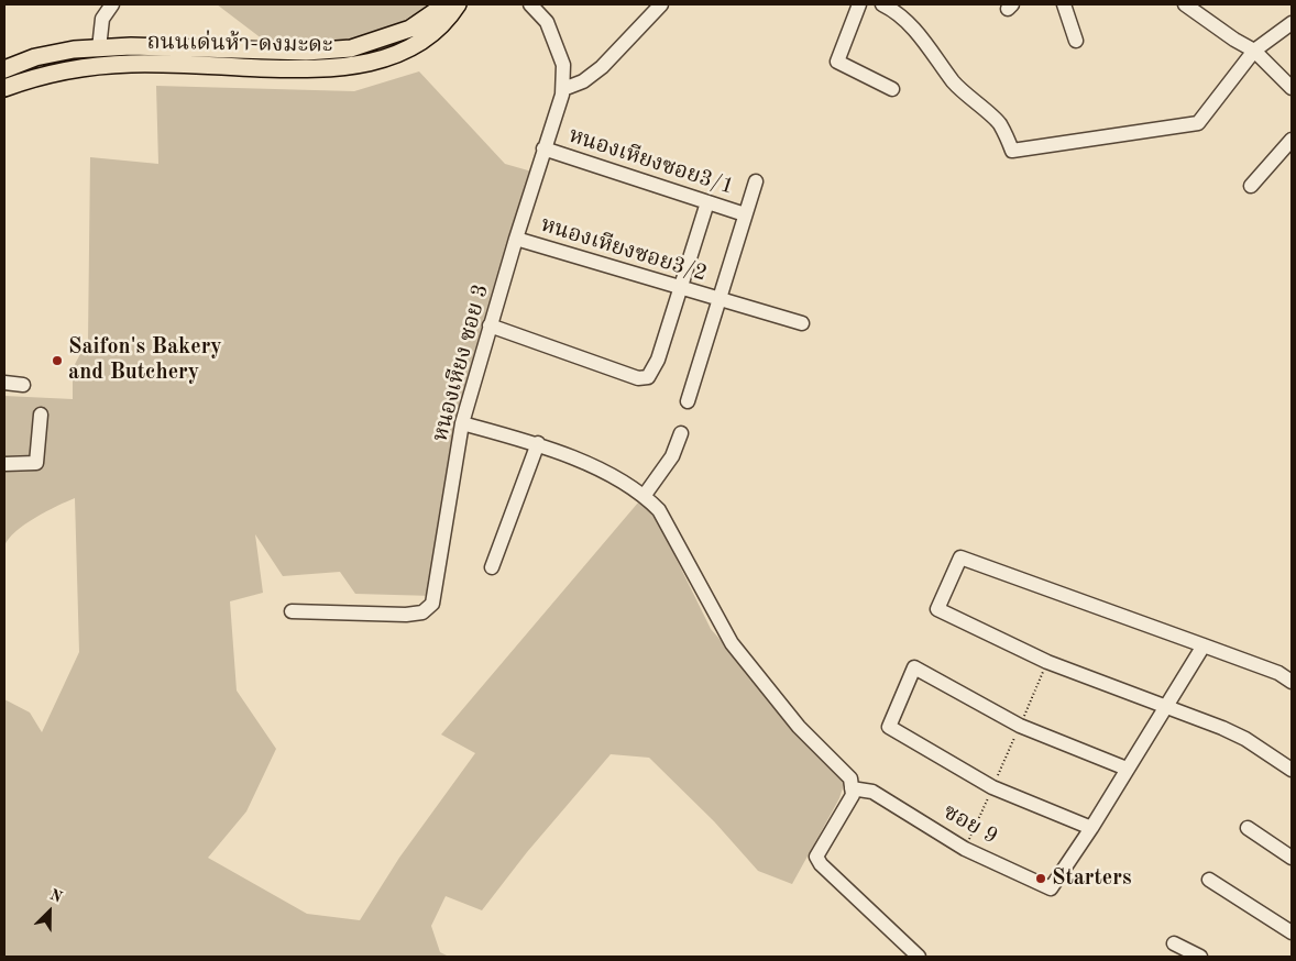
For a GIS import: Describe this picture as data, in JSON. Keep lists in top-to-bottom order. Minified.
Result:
{"streets":{"main road":["ถนนเด่นห้า-ดงมะดะ"],"street":["หนองเหียงซอย3/1","หนองเหียงซอย3/2","หนองเหียง ซอย 3","ซอย 9"]},"crossings":[["หนองเหียงซอย3/1","หนองเหียง ซอย 3"],["หนองเหียงซอย3/2","หนองเหียง ซอย 3"]],"places":["Saifon's Bakery and Butchery","Starters"],"north":"top right"}
